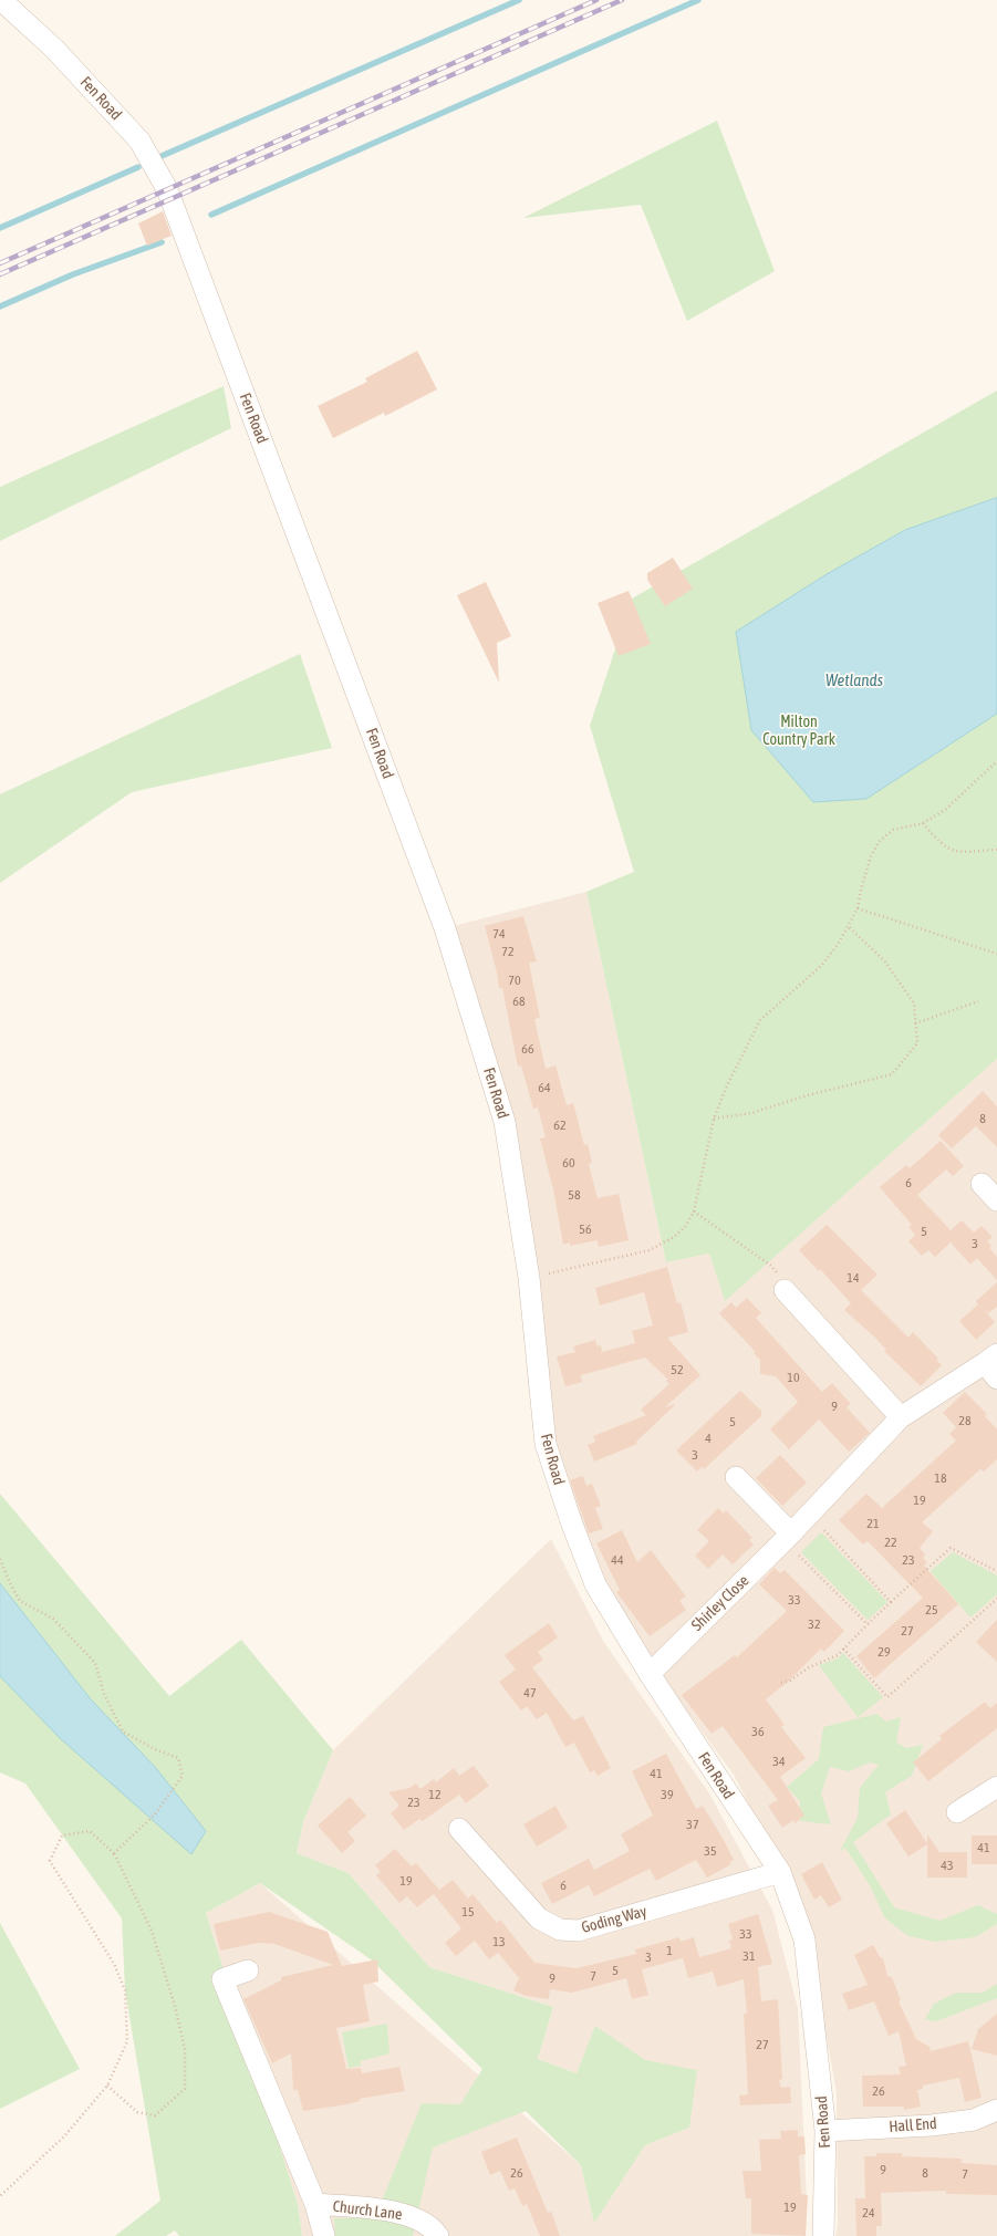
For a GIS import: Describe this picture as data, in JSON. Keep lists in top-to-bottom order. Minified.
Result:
{"streets":{"street":["Fen Road","Shirley Close","Goding Way","Hall End","Church Lane"]},"crossings":[["Fen Road","Shirley Close"],["Fen Road","Goding Way"],["Fen Road","Hall End"]],"water":["Wetlands"],"parks":["Milton Country Park"],"house_numbers":["74","72","70","68","66","64","8","62","60","6","58","56","5","3","14","52","10","9","28","5","4","3","18","19","21","22","44","23","33","25","32","27","29","47","36","34","41","12","39","23","37","41","35","43","19","6","15","33","13","1","31","3","5","7","9","27","26","9","26","8","7","19","24"]}
